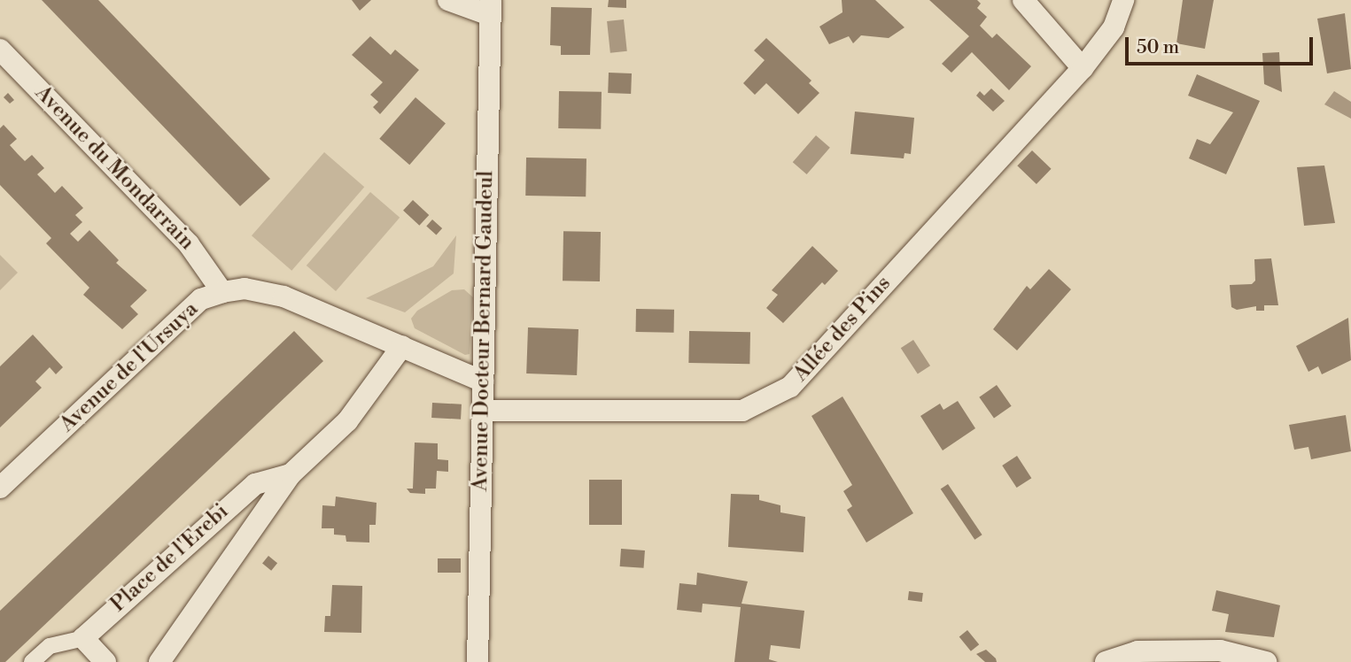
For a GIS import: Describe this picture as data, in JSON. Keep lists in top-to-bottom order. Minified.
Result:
{"streets":{"street":["Avenue du Mondarrain","Allée des Pins","Avenue Docteur Bernard Gaudeul","Avenue de l'Ursuya","Place de l'Erebi"]},"crossings":[["Avenue du Mondarrain","Avenue de l'Ursuya"],["Allée des Pins","Avenue Docteur Bernard Gaudeul"],["Avenue Docteur Bernard Gaudeul","Avenue de l'Ursuya"],["Avenue de l'Ursuya","Place de l'Erebi"]],"scale_bar":"50 m"}
